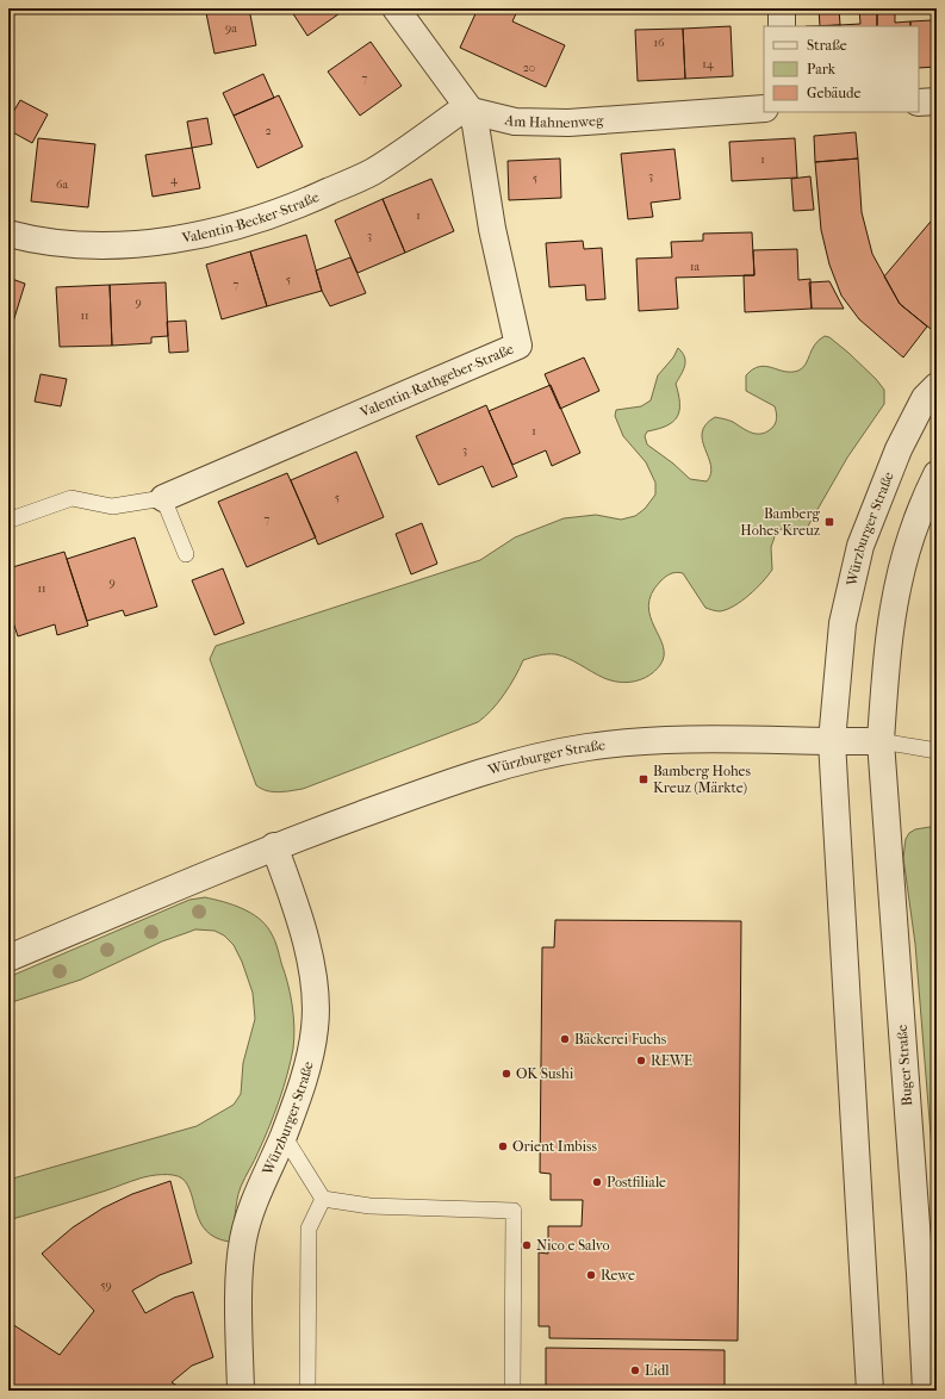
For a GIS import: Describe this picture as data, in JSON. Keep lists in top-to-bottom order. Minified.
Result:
{"streets":{"street":["Am Hahnenweg","Valentin-Becker-Straße","Valentin-Rathgeber-Straße","Würzburger Straße","Buger Straße"]},"crossings":[["Am Hahnenweg","Valentin-Becker-Straße"],["Am Hahnenweg","Valentin-Rathgeber-Straße"],["Valentin-Becker-Straße","Valentin-Rathgeber-Straße"],["Würzburger Straße","Buger Straße"]],"places":{"transit":["Bamberg Hohes Kreuz","Bamberg Hohes Kreuz (Märkte)"],"other":["Bäckerei Fuchs","REWE","OK Sushi","Orient Imbiss","Postfiliale","Nico e Salvo","Rewe","Lidl"]},"house_numbers":["9a","16","14","20","7","2","1","3","5","4","6a","1","3","1a","5","7","9","11","1","3","5","7","9","11","59"],"legend":["Straße","Park","Gebäude"]}
